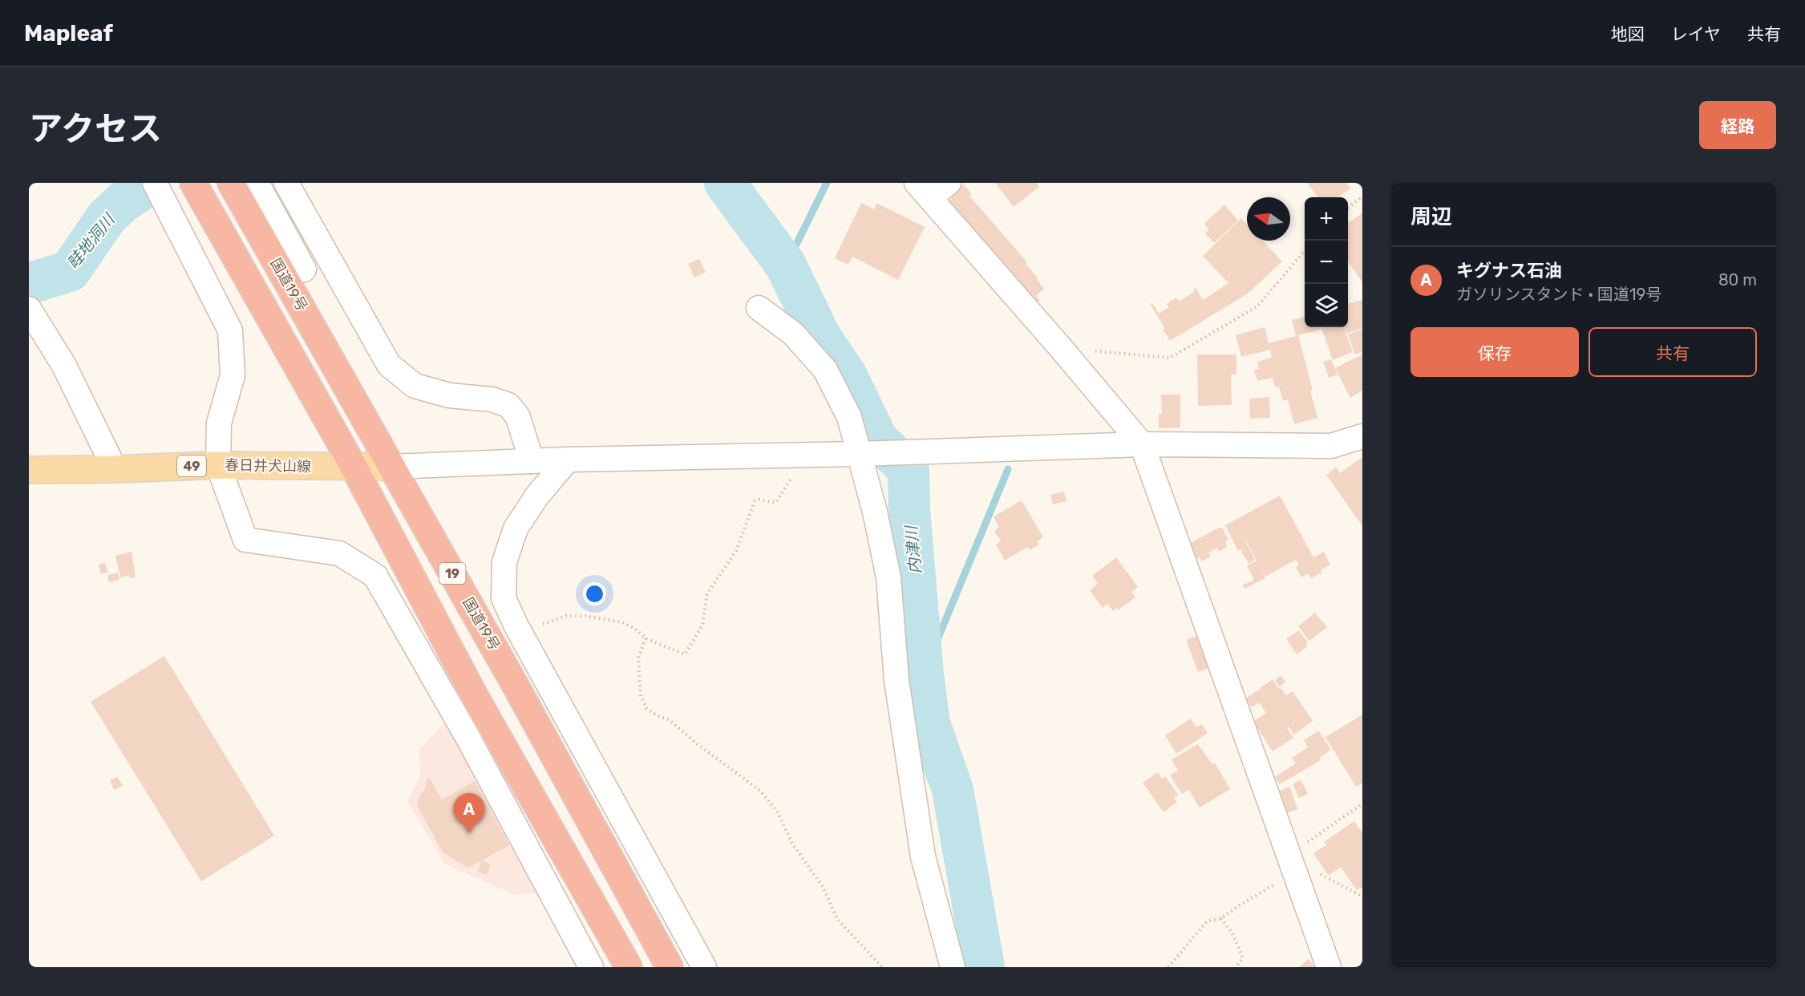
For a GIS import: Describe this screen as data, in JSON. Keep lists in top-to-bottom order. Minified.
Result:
{"streets":{"highway":["国道19号","19"],"main road":["49","春日井犬山線"]},"crossings":[["国道19号","春日井犬山線"],["春日井犬山線","19"]],"water":["畦地洞川","内津川"],"north":"left","page":{"header":"Mapleaf","nav":["地図","レイヤ","共有"],"title":"アクセス","buttons":["経路",["保存","共有"]],"heading":"周辺","map_buttons":["+","−"],"list":[{"mark":"A","name":"キグナス石油","note":"ガソリンスタンド · 国道19号","value":"80 m"}],"pins":"A"}}
